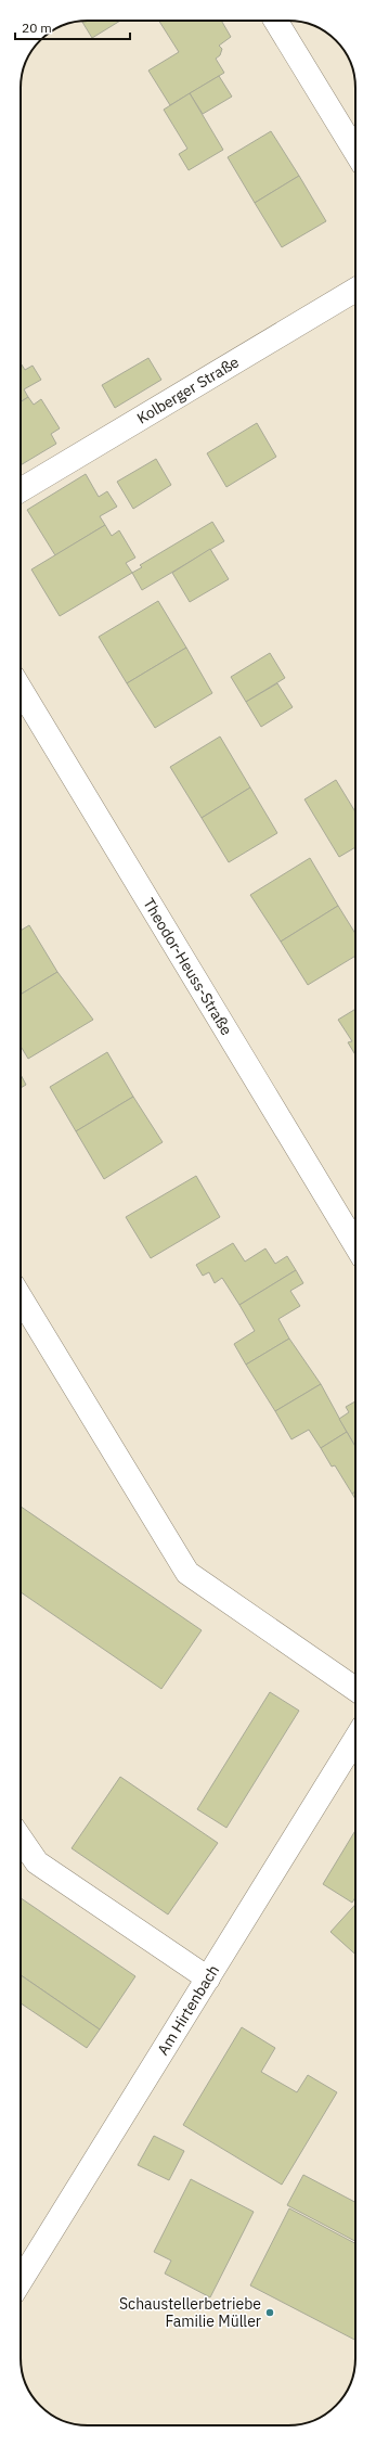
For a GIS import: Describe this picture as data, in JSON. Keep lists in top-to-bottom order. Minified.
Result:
{"streets":{"street":["Kolberger Straße","Theodor-Heuss-Straße","Am Hirtenbach"]},"places":["Schaustellerbetriebe Familie Müller"],"scale_bar":"20 m"}
